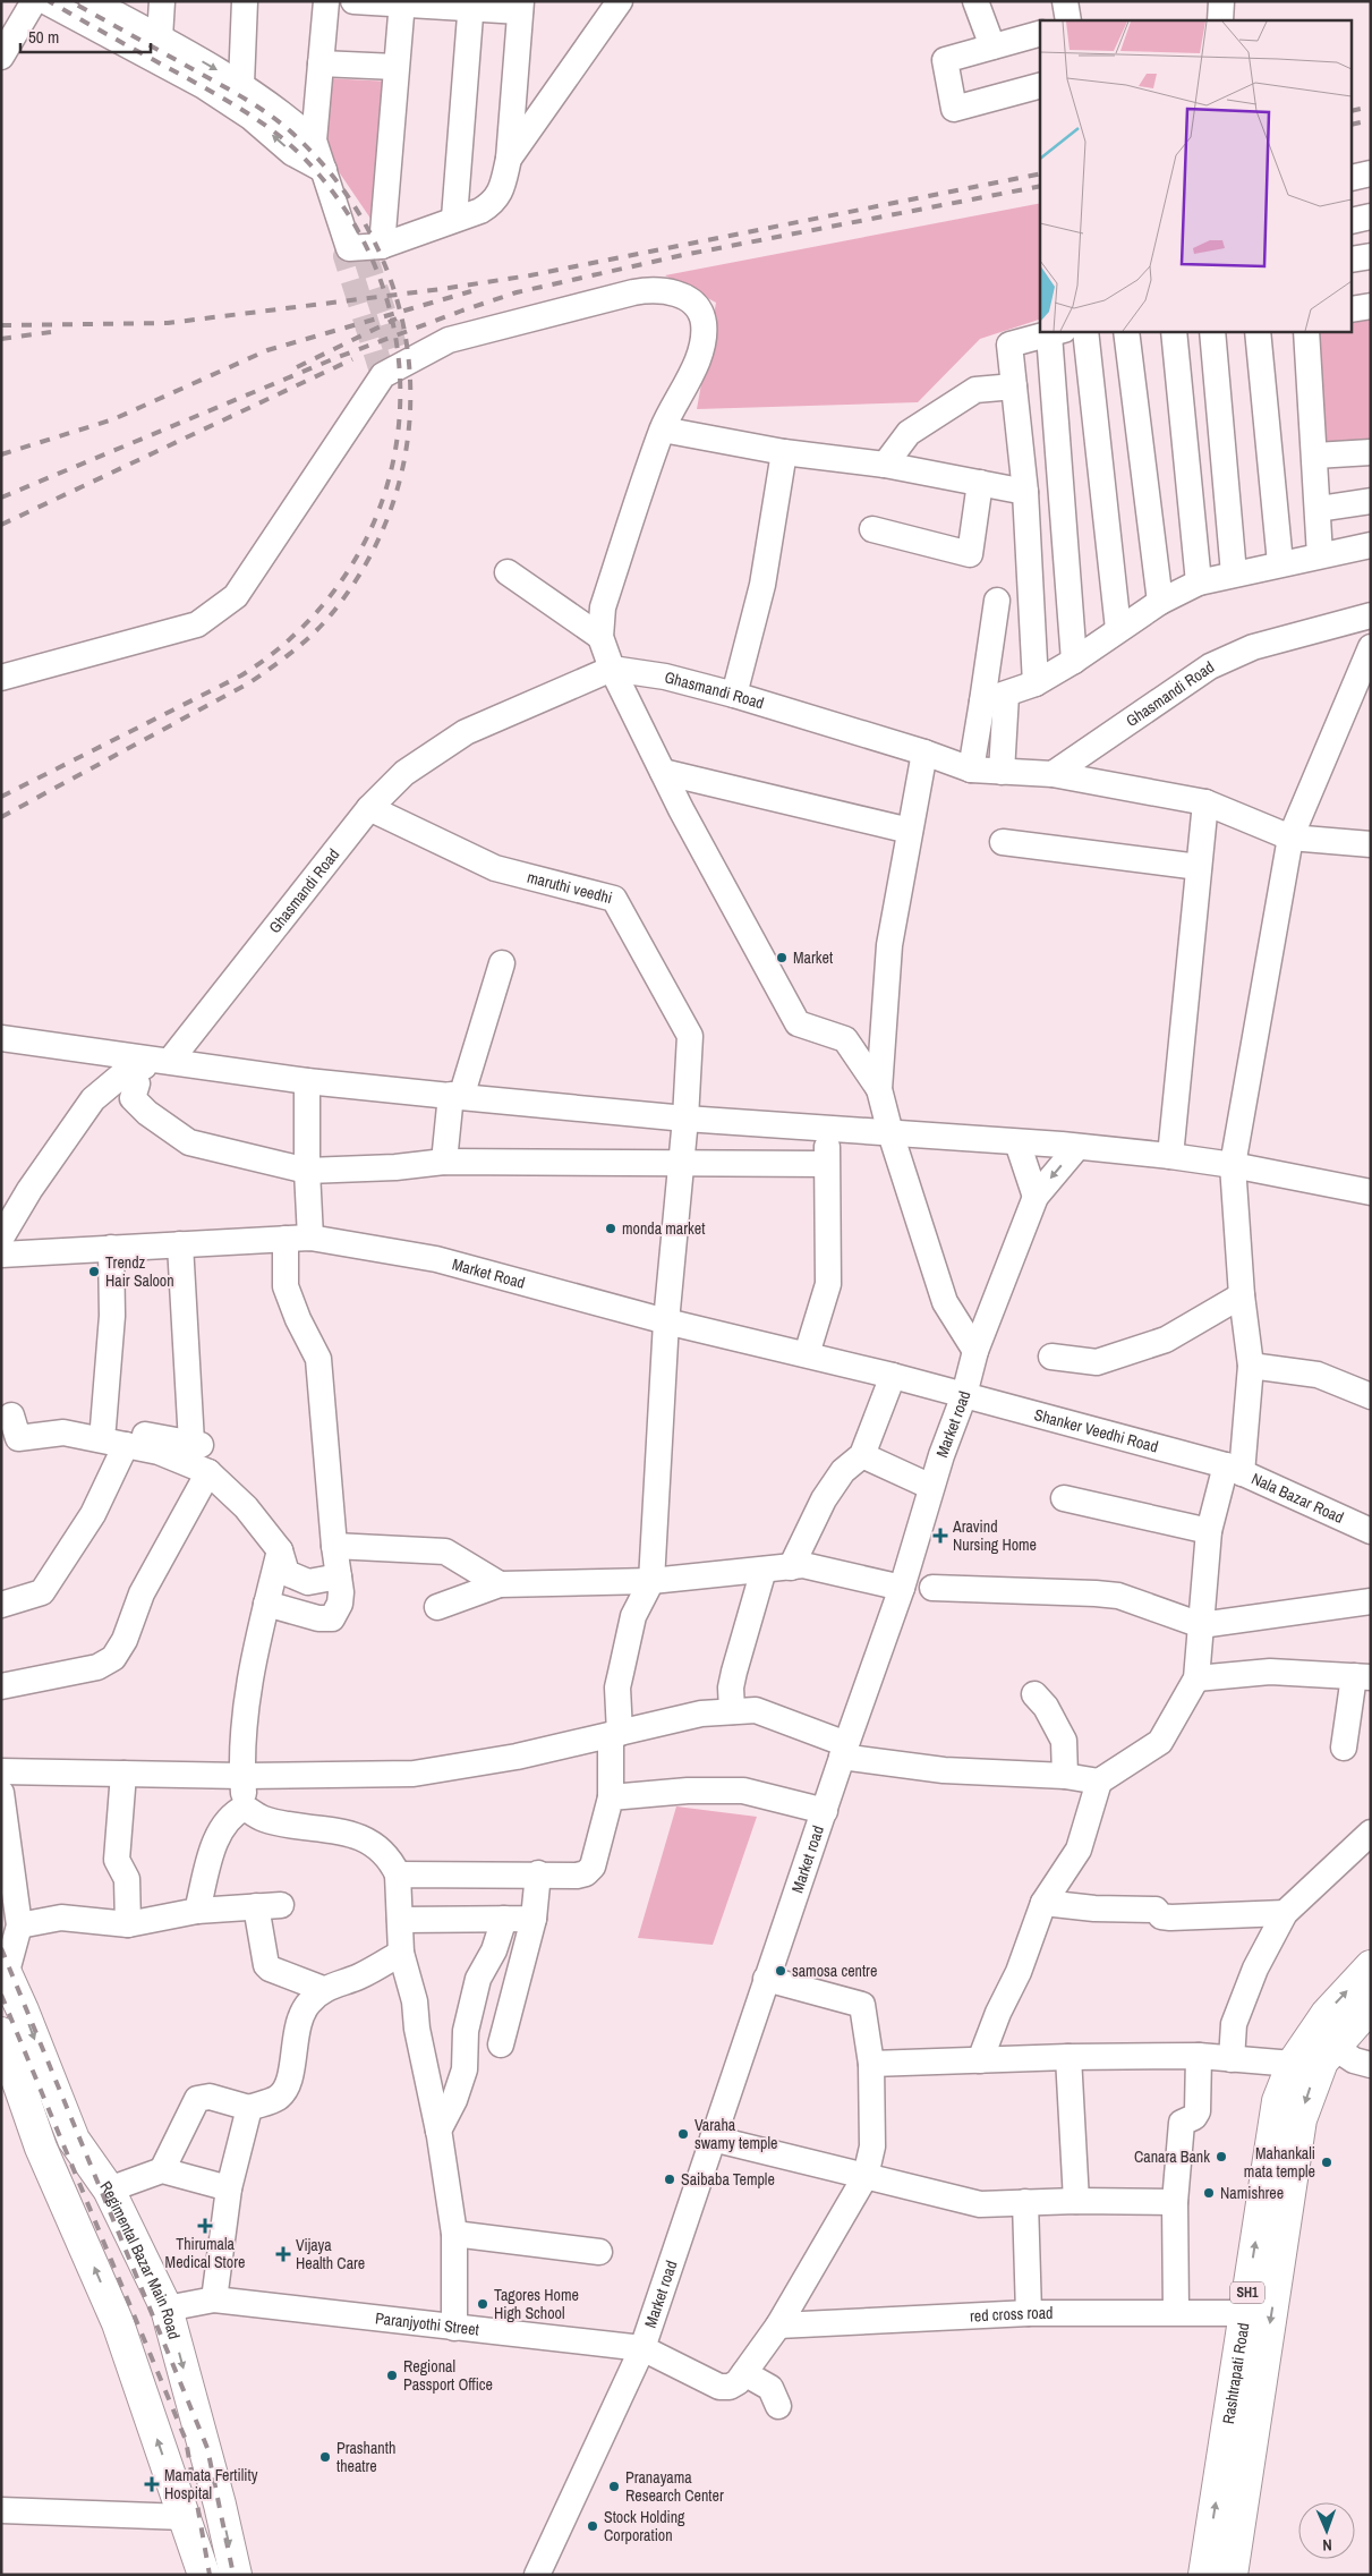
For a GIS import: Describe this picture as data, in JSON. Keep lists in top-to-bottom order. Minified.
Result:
{"streets":{"main road":["Regimental Bazar Main Road","SH1","Rashtrapati Road"],"street":["Ghasmandi Road","maruthi veedhi","Market Road","Market road","Shanker Veedhi Road","Nala Bazar Road","red cross road","Paranjyothi Street"]},"crossings":[["Ghasmandi Road","maruthi veedhi"],["maruthi veedhi","Market Road"],["Market Road","Market road"],["Market Road","Shanker Veedhi Road"],["Market road","Shanker Veedhi Road"],["Market road","Paranjyothi Street"],["Shanker Veedhi Road","Nala Bazar Road"],["Regimental Bazar Main Road","Paranjyothi Street"],["red cross road","Rashtrapati Road"]],"places":{"other":["Market","monda market","Trendz Hair Saloon","samosa centre","Varaha swamy temple","Canara Bank","Mahankali mata temple","Saibaba Temple","Namishree","Tagores Home High School","Regional Passport Office","Prashanth theatre","Pranayama Research Center","Stock Holding Corporation"],"health":["Aravind Nursing Home","Thirumala Medical Store","Vijaya Health Care","Mamata Fertility Hospital"]},"scale_bar":"50 m","north":"bottom"}
